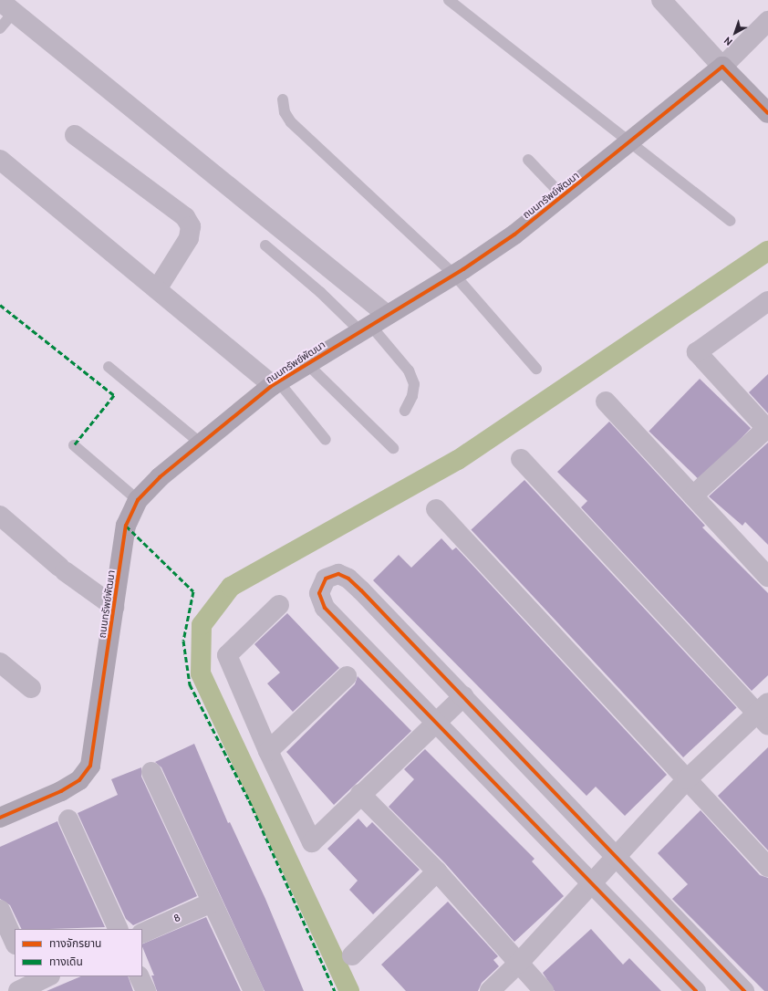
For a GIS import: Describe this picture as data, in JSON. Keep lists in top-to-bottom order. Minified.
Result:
{"streets":{"street":["ถนนทรัพย์พัฒนา","8"]},"legend":["ทางจักรยาน","ทางเดิน"],"north":"bottom left"}
